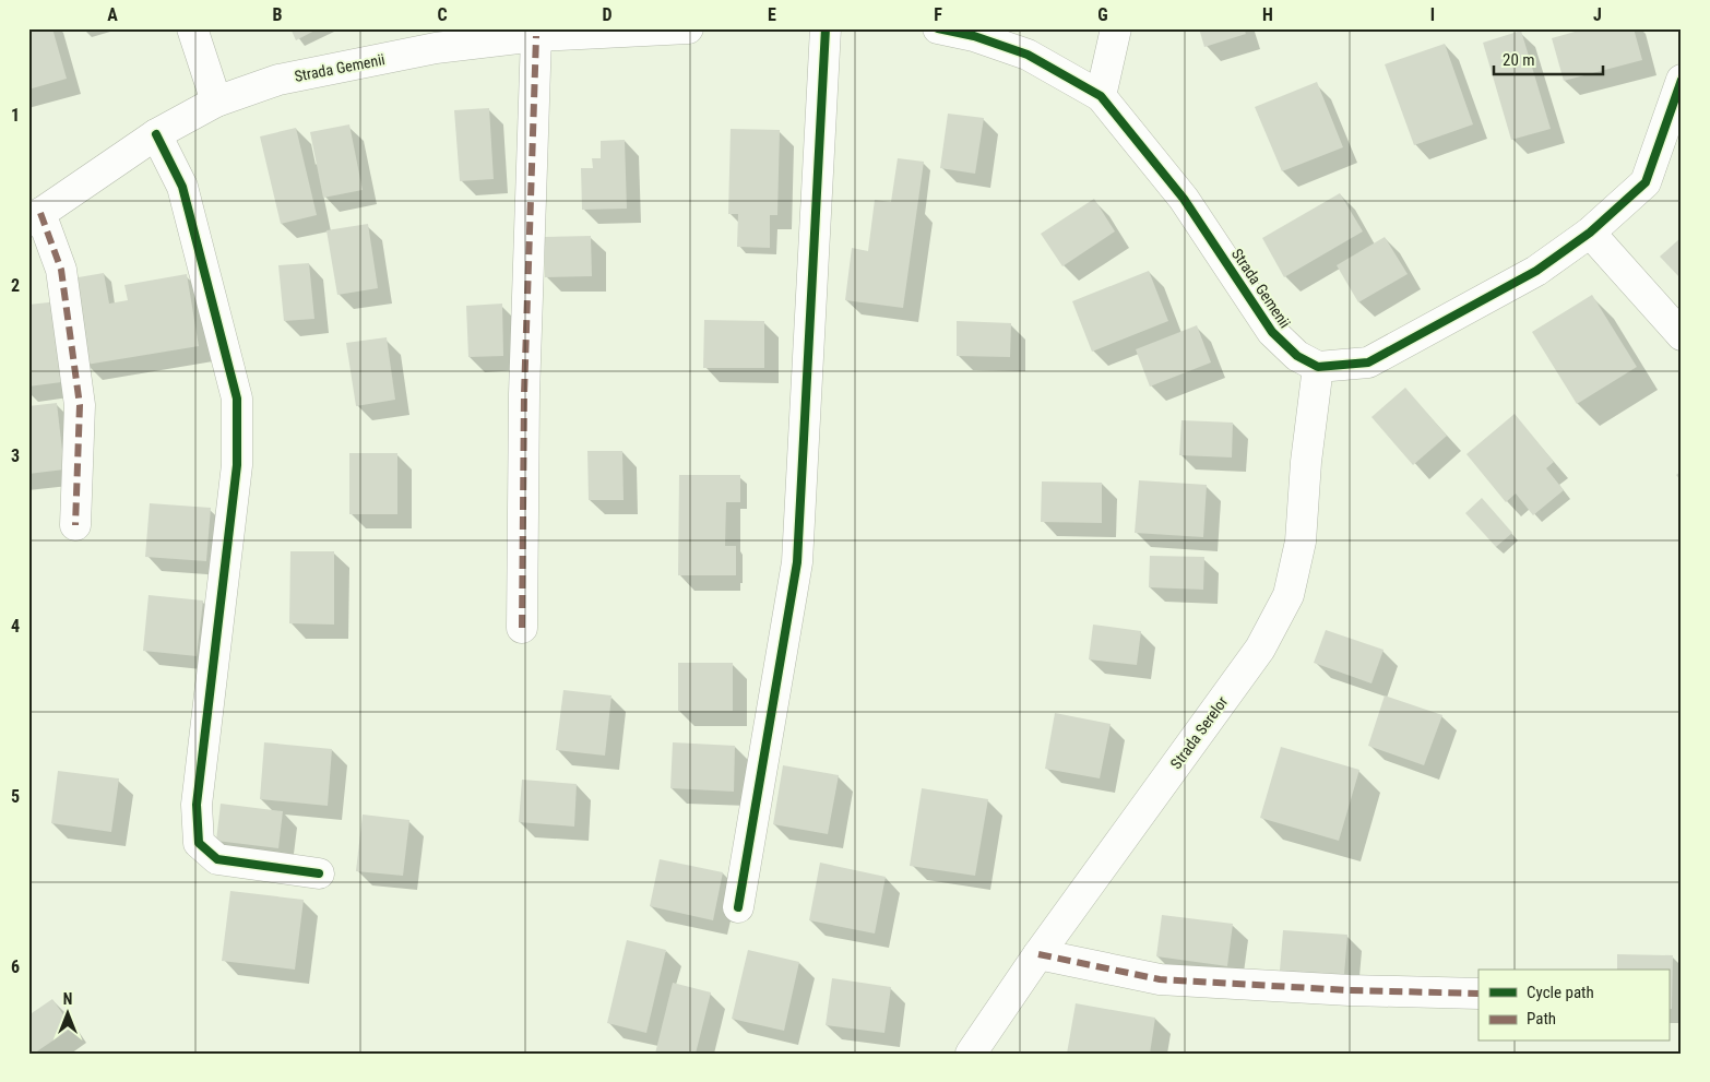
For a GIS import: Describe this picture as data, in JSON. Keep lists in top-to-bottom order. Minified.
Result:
{"streets":{"street":["Strada Gemenii","Strada Serelor"]},"crossings":[["Strada Gemenii","Strada Serelor"]],"legend":["Cycle path","Path"],"scale_bar":"20 m","north":"top","grid":{"columns":["A","B","C","D","E","F","G","H","I","J"],"rows":["1","2","3","4","5","6"]}}
